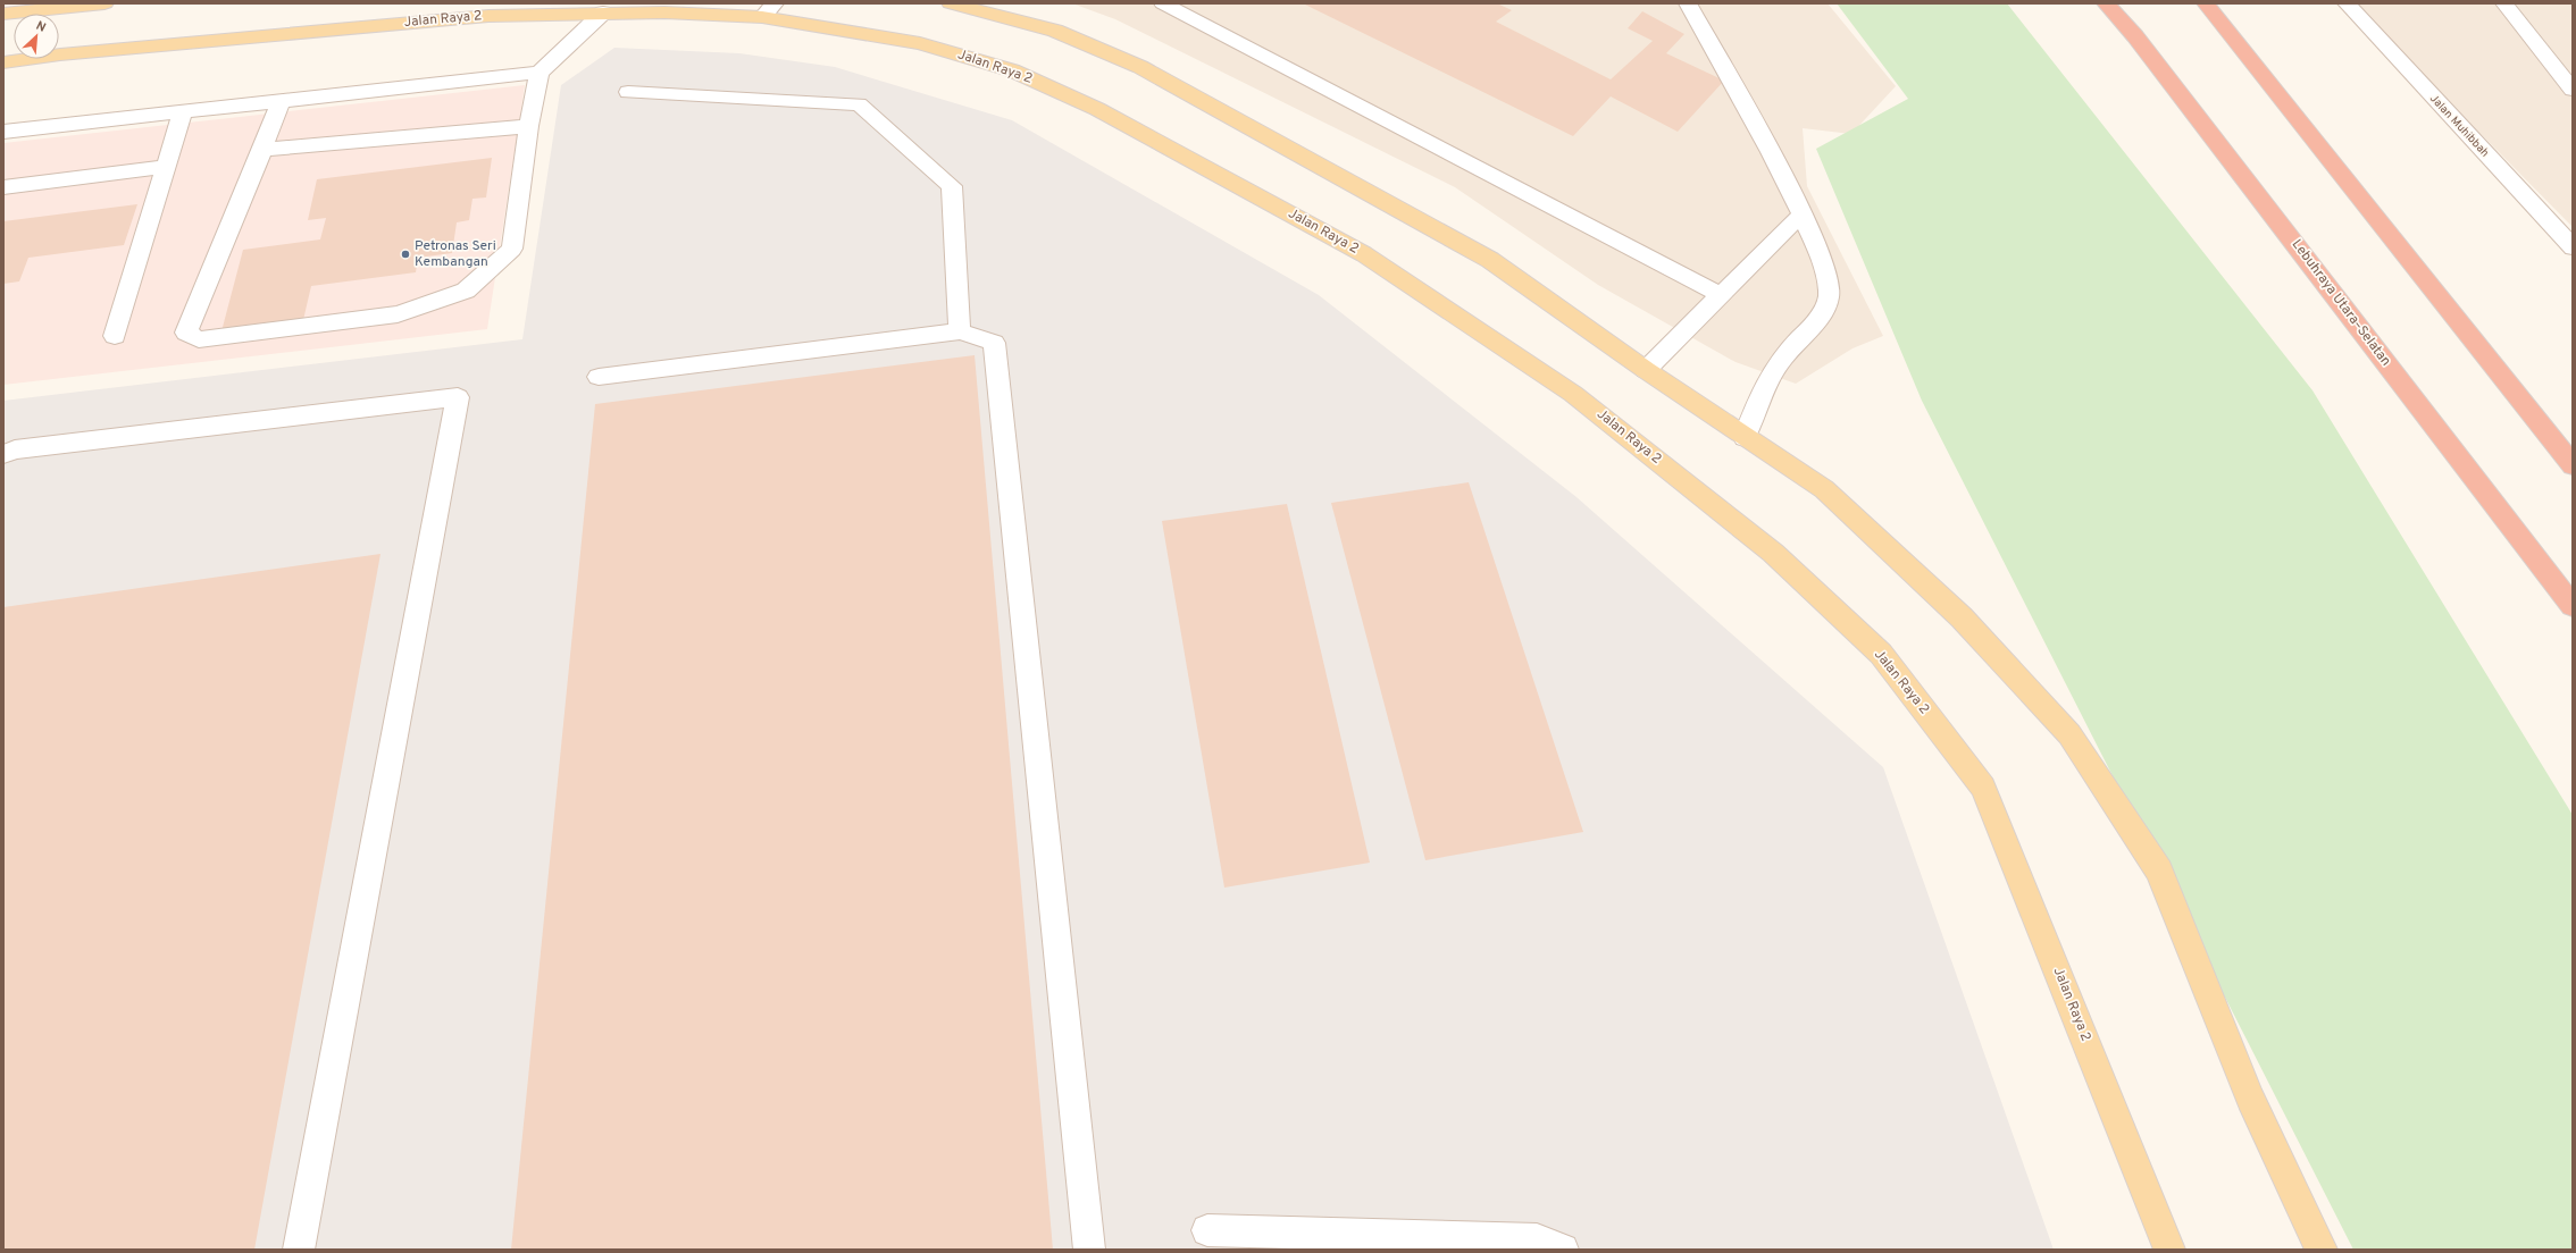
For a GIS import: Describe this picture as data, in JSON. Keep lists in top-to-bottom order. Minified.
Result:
{"streets":{"highway":["Lebuhraya Utara–Selatan"],"main road":["Jalan Raya 2"],"street":["Jalan Muhibbah"]},"places":["Petronas Seri Kembangan"],"north":"top right"}
